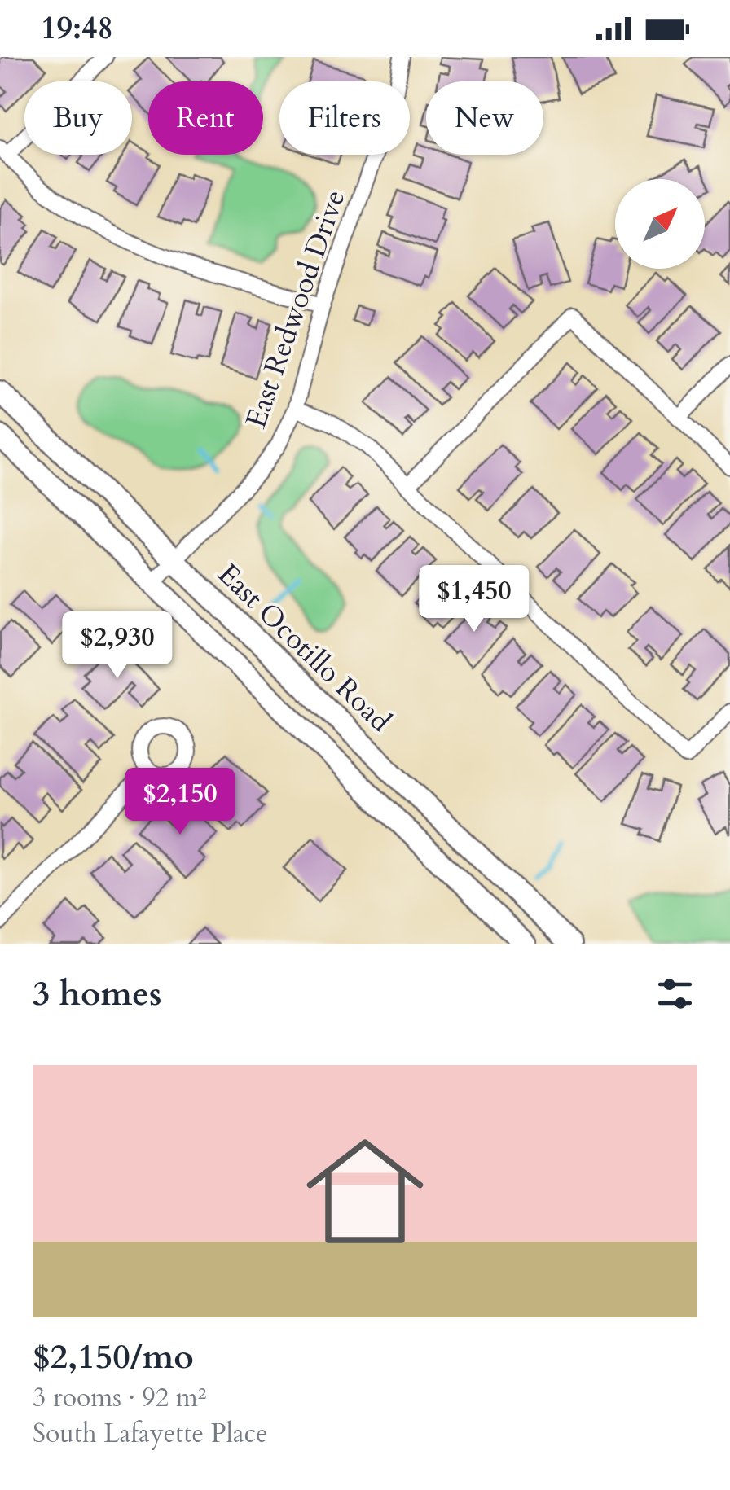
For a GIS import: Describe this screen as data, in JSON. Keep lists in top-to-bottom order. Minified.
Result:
{"streets":{"main road":["East Ocotillo Road"],"street":["East Redwood Drive"]},"crossings":[["East Redwood Drive","East Ocotillo Road"]],"north":"top right","page":{"status":"19:48","chip":["Buy","Rent","Filters","New"],"price":["$1,450","$2,930","$2,150"],"heading":"3 homes","list":[{"name":"$2,150/mo","note":"3 rooms · 92 m² · South Lafayette Place"}]}}
